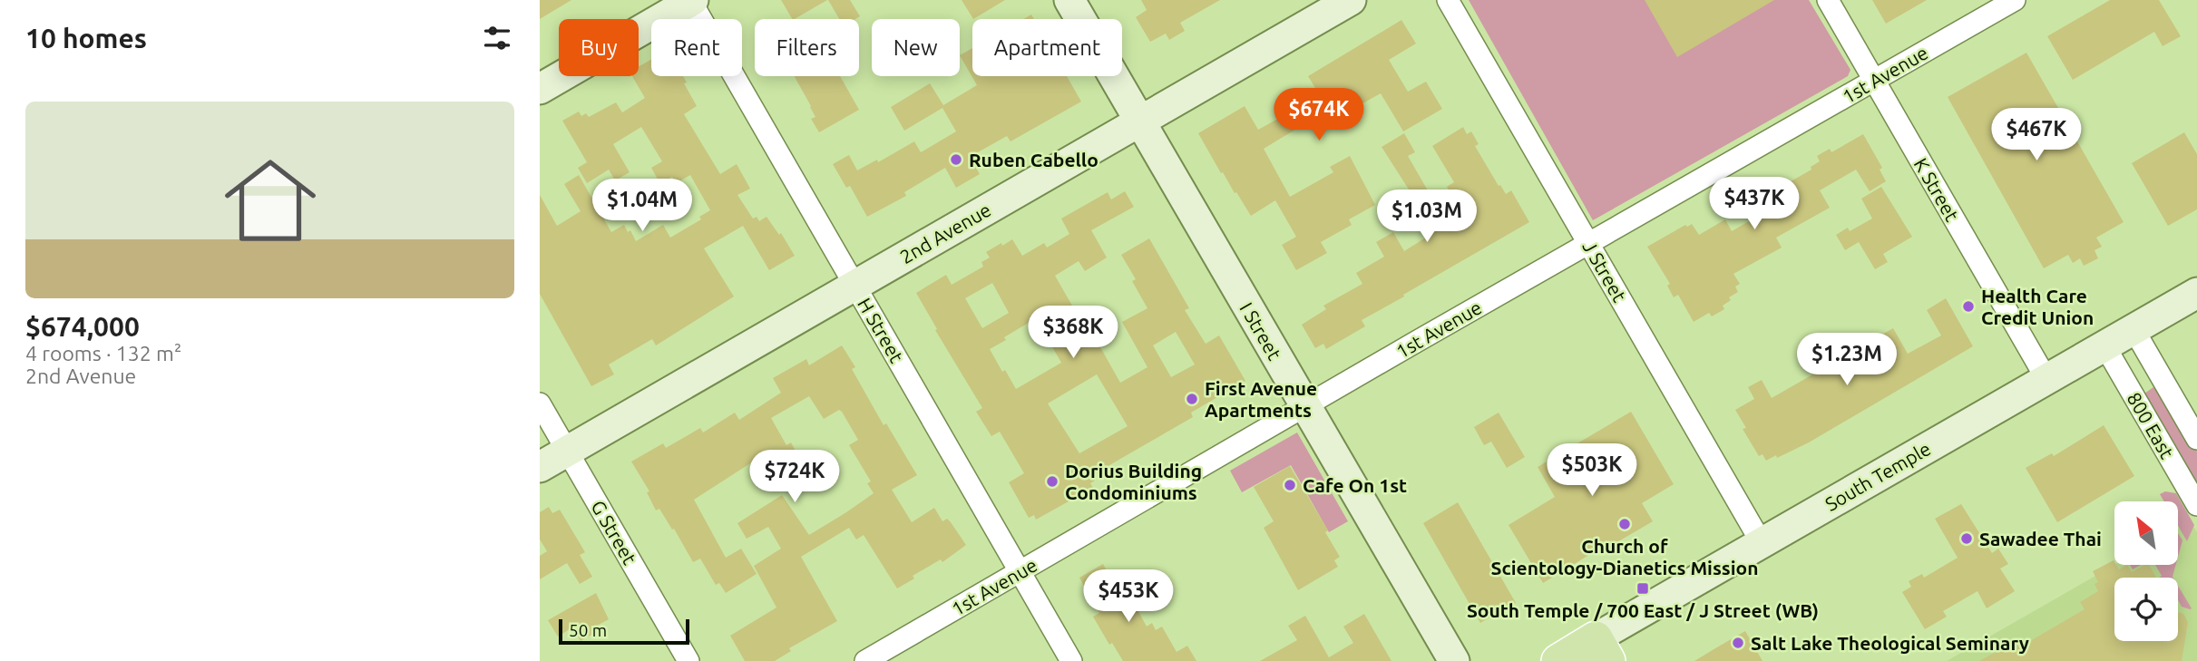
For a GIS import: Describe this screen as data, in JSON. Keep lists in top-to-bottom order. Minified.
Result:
{"streets":{"main road":["South Temple"],"street":["1st Avenue","K Street","2nd Avenue","J Street","H Street","I Street","800 East","G Street"]},"crossings":[["1st Avenue","K Street"],["1st Avenue","J Street"],["1st Avenue","H Street"],["1st Avenue","I Street"],["K Street","South Temple"],["2nd Avenue","H Street"],["2nd Avenue","I Street"],["2nd Avenue","G Street"],["J Street","South Temple"],["800 East","South Temple"]],"places":{"other":["Ruben Cabello","Health Care Credit Union","First Avenue Apartments","Dorius Building Condominiums","Cafe On 1st","Church of Scientology-Dianetics Mission","Sawadee Thai","Salt Lake Theological Seminary"],"transit":["South Temple / 700 East / J Street (WB)"]},"scale_bar":"50 m","north":"top left","page":{"heading":"10 homes","chip":["Buy","Rent","Filters","New","Apartment"],"list":[{"name":"$674,000","note":"4 rooms · 132 m² · 2nd Avenue"}],"price":["$674K","$467K","$437K","$1.04M","$1.03M","$368K","$1.23M","$503K","$724K","$453K"],"scale":"50 m"}}
